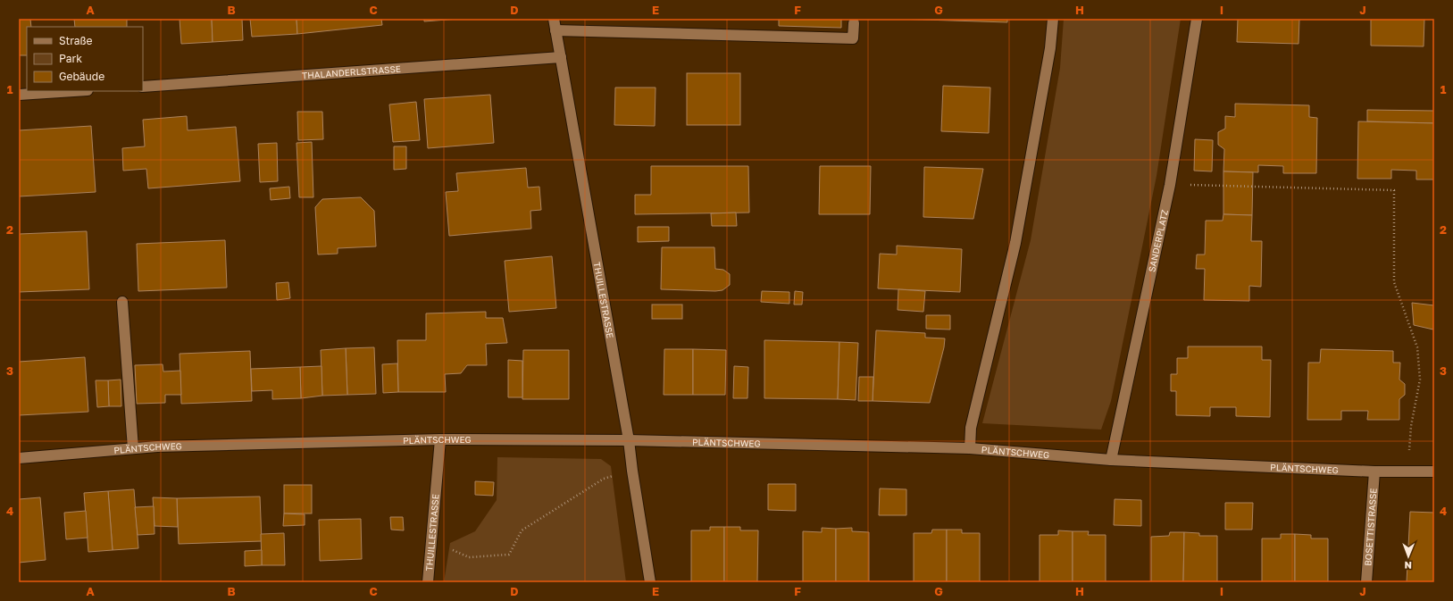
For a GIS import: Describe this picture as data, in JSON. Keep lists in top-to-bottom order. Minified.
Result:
{"streets":{"street":["THALANDERLSTRASSE","SANDERPLATZ","THUILLESTRASSE","PLÄNTSCHWEG","BOSETTISTRASSE"]},"crossings":[["THALANDERLSTRASSE","THUILLESTRASSE"],["SANDERPLATZ","PLÄNTSCHWEG"],["THUILLESTRASSE","PLÄNTSCHWEG"],["PLÄNTSCHWEG","BOSETTISTRASSE"]],"legend":["Straße","Park","Gebäude"],"north":"bottom","grid":{"columns":["A","B","C","D","E","F","G","H","I","J"],"rows":["1","2","3","4"]}}
